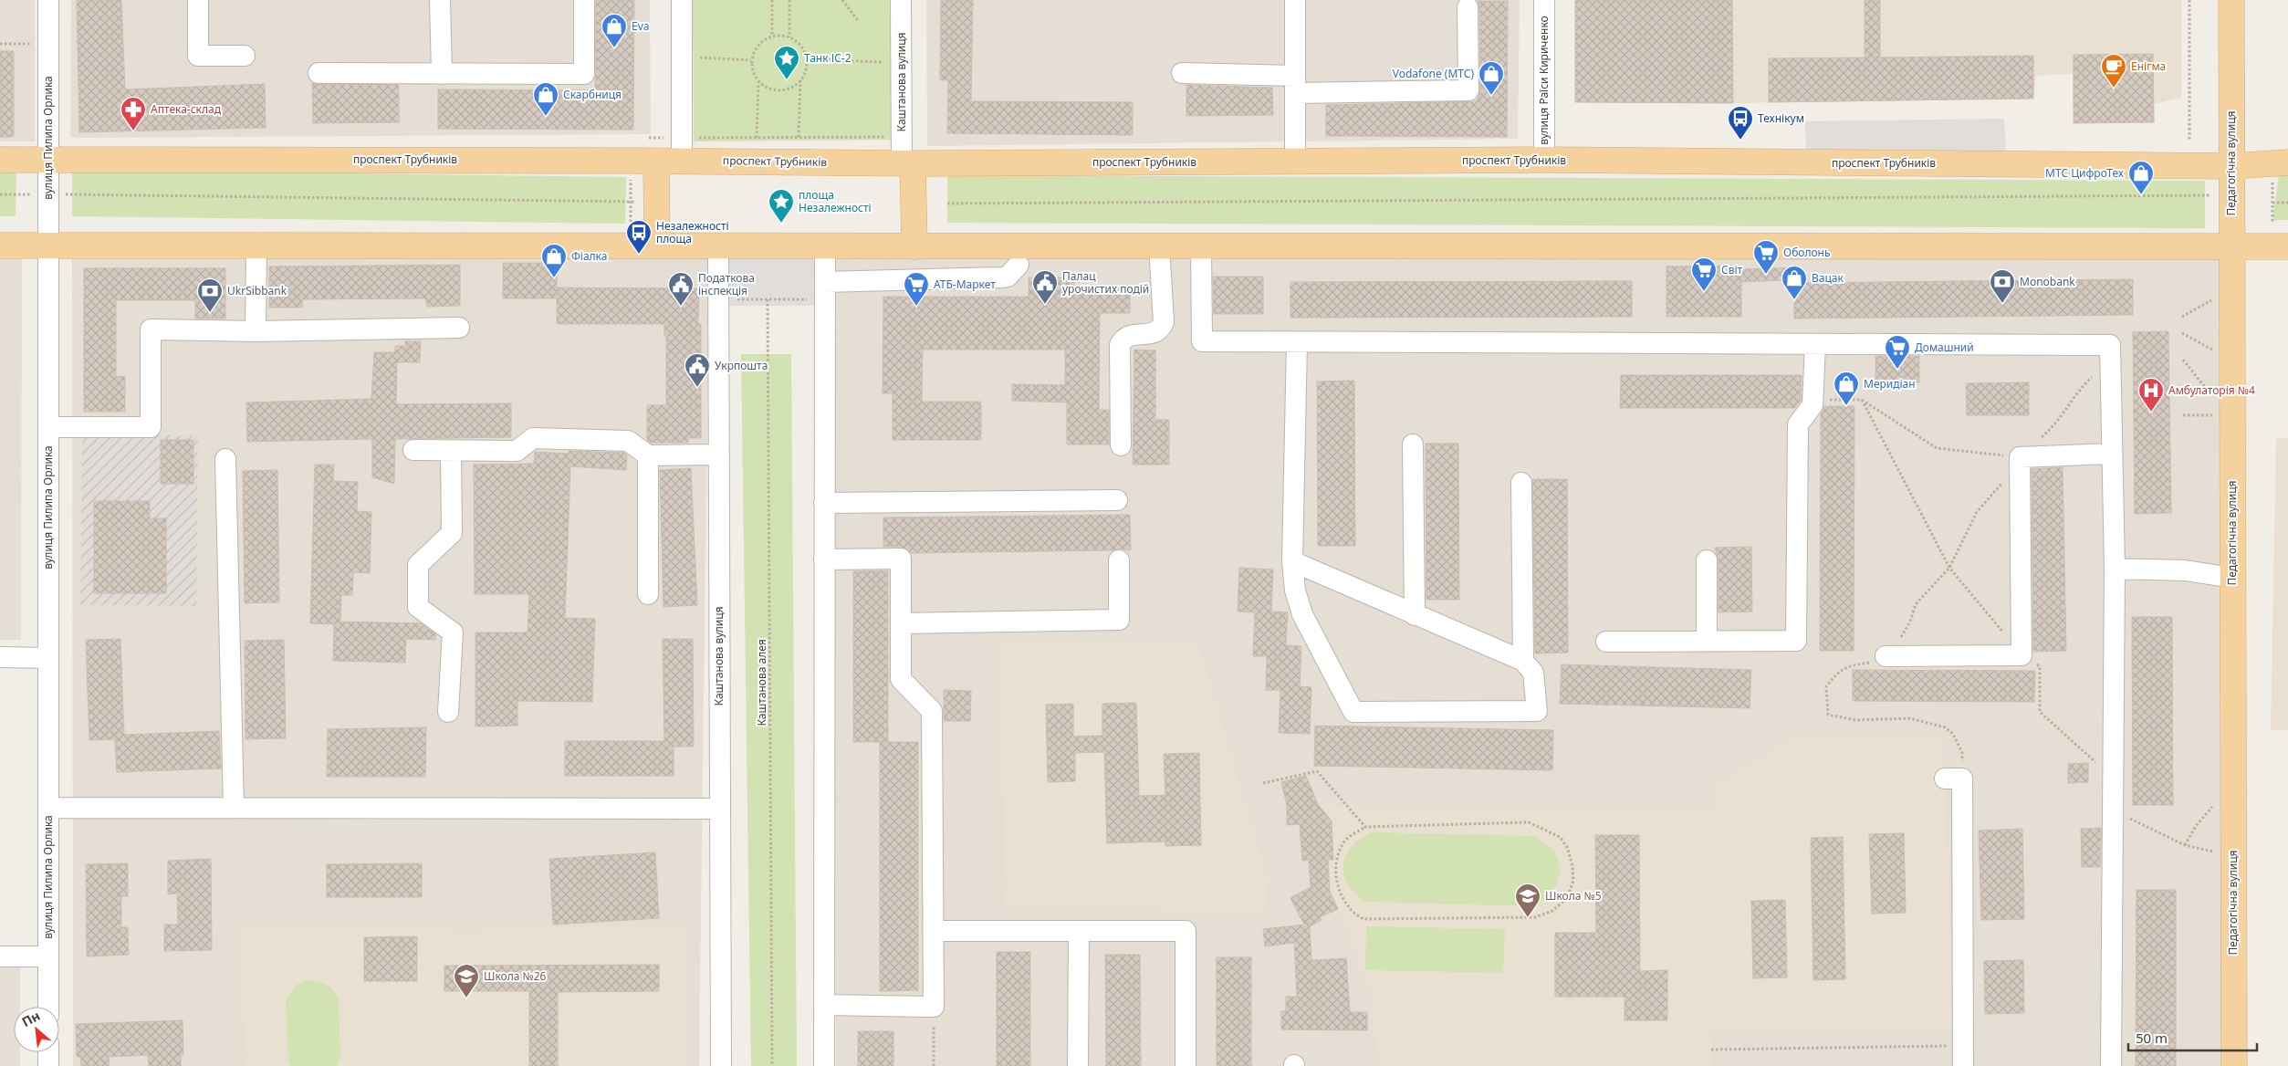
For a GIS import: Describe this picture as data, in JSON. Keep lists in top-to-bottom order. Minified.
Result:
{"streets":{"main road":["проспект Трубників","Педагогічна вулиця"],"street":["вулиця Раїси Кириченко","Каштанова вулиця","вулиця Пилипа Орлика"],"path":["Каштанова алея"]},"crossings":[["вулиця Раїси Кириченко","проспект Трубників"],["Каштанова вулиця","проспект Трубників"],["вулиця Пилипа Орлика","проспект Трубників"],["проспект Трубників","Педагогічна вулиця"]],"places":{"shop":["Eva","Vodafone (МТС)","Скарбниця","МТС ЦифроТех","Фіалка","Вацак","Меридіан"],"place":["Танк ІС-2","площа Незалежності"],"cafe":["Енігма"],"pharmacy":["Аптека-склад"],"bus stop":["Технікум","Незалежності площа"],"supermarket":["Оболонь","Світ","АТБ-Маркет","Домашний"],"bank":["Monobank","UkrSibbank"],"public building":["Палац урочистих подій","Податкова інспекція","Укрпошта"],"hospital":["Амбулаторія №4"],"school or university":["Школа №5","Школа №26"]},"scale_bar":"50 m","north":"top left"}
